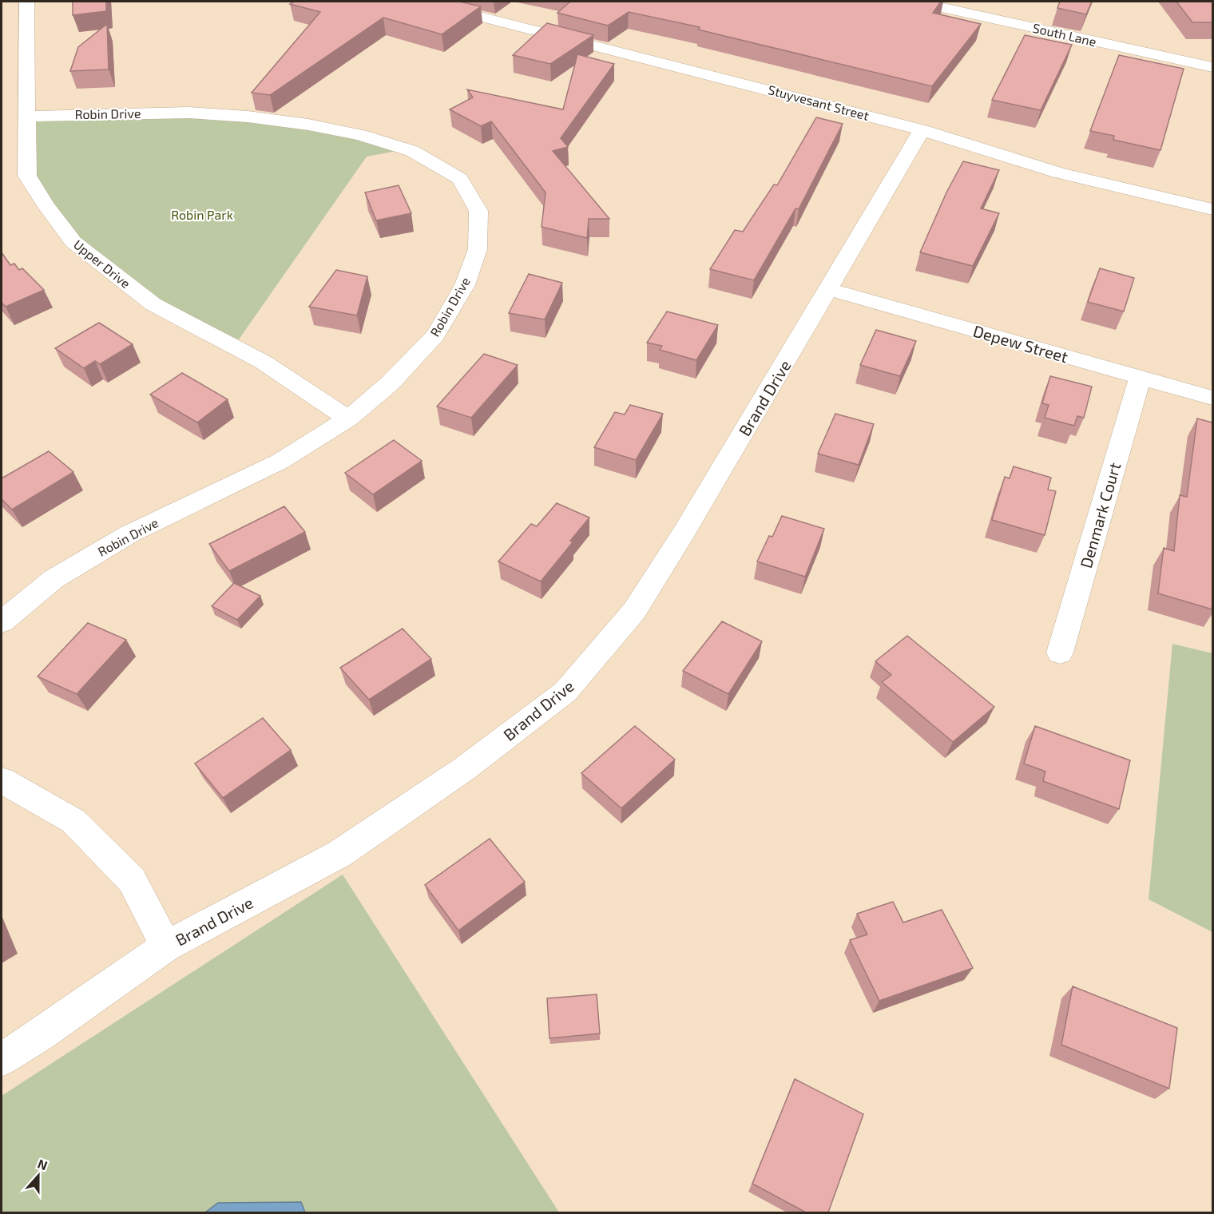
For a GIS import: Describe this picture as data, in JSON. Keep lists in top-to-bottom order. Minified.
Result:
{"streets":{"street":["South Lane","Stuyvesant Street","Robin Drive","Upper Drive","Depew Street","Brand Drive","Denmark Court"]},"crossings":[["Stuyvesant Street","Brand Drive"],["Robin Drive","Upper Drive"],["Depew Street","Brand Drive"],["Depew Street","Denmark Court"]],"parks":["Robin Park"],"north":"top"}
